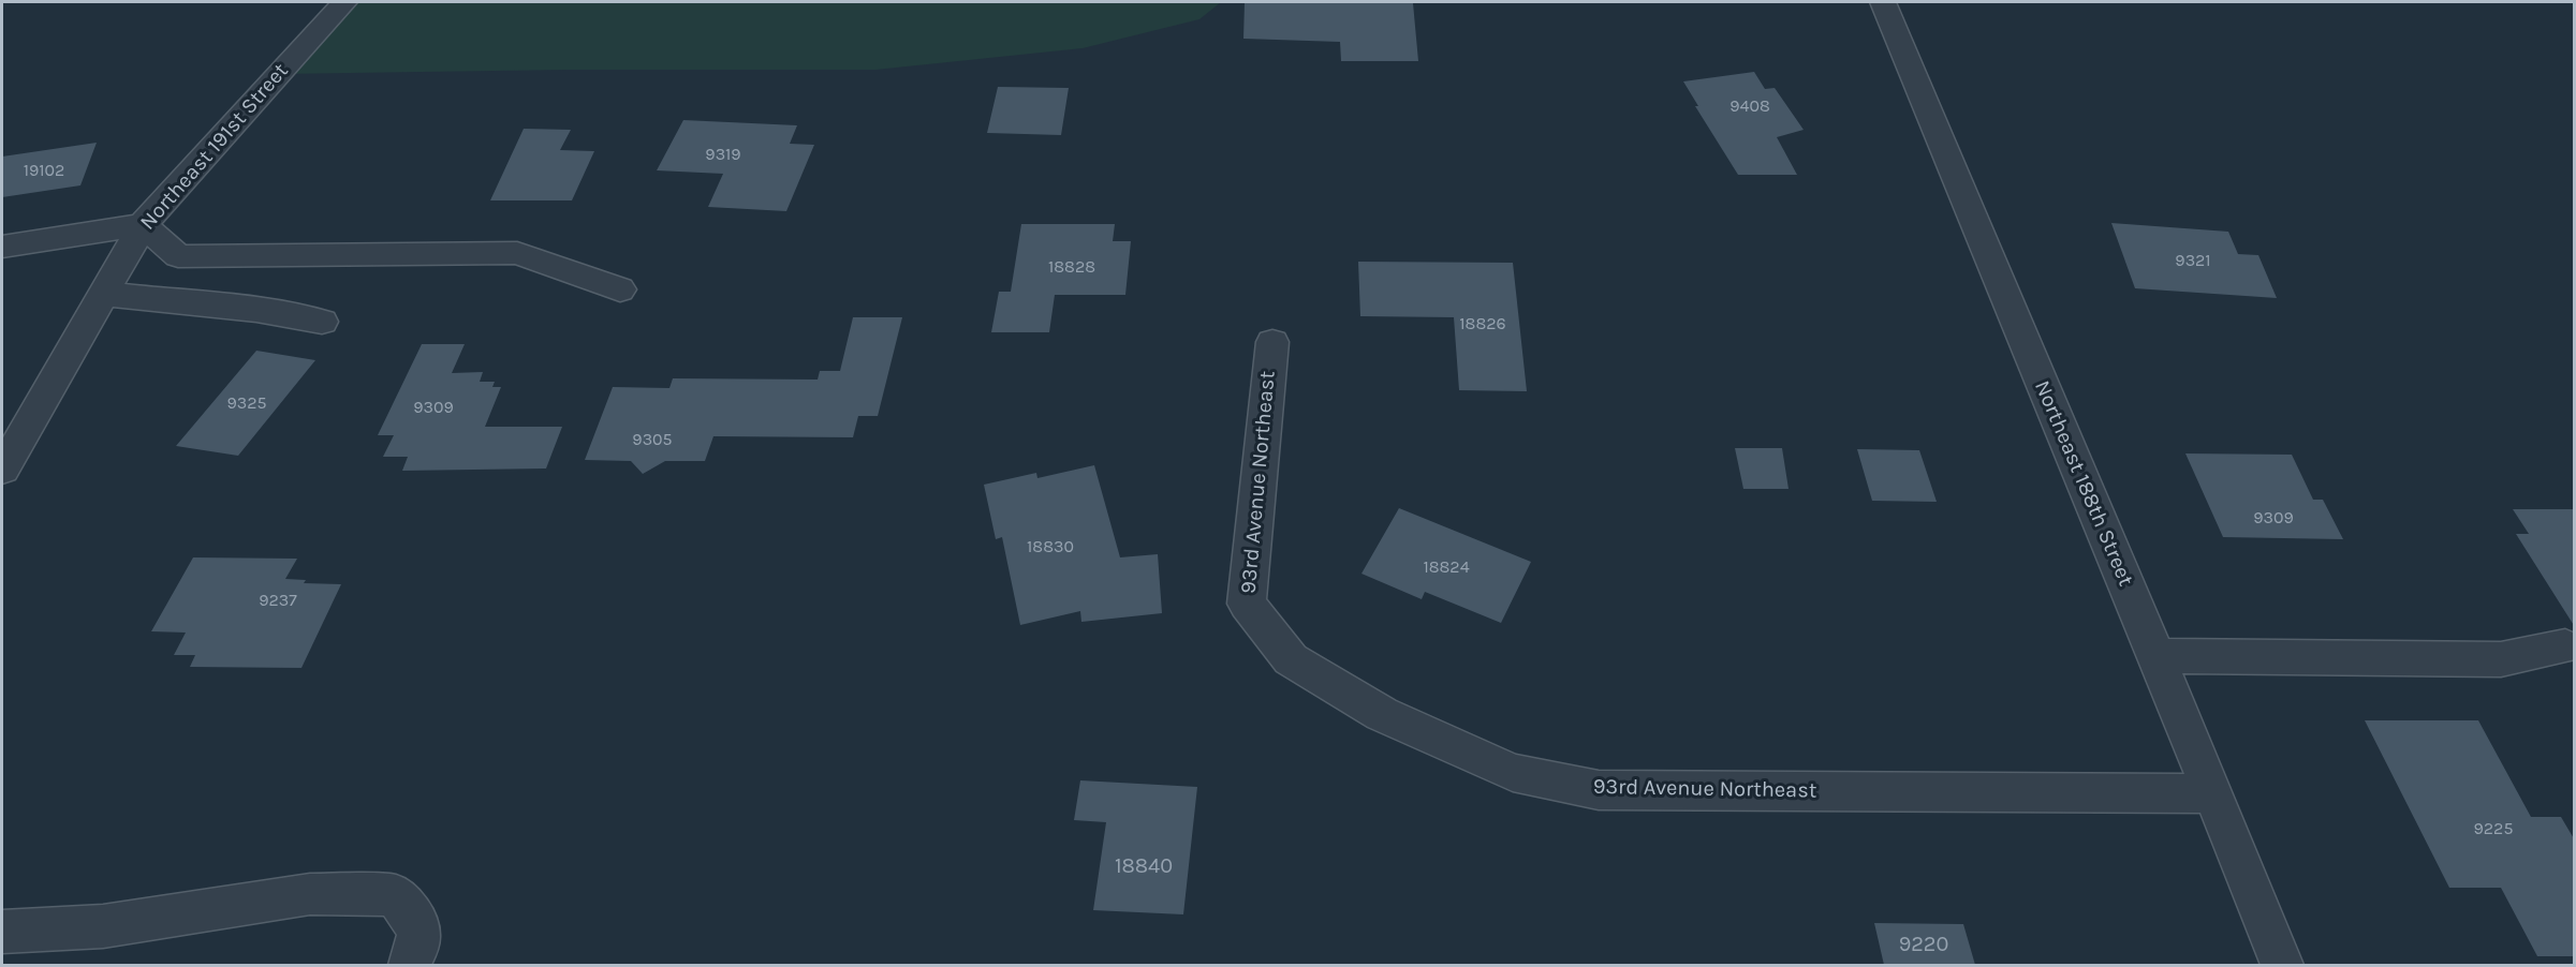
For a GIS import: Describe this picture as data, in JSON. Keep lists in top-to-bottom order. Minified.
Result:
{"streets":{"street":["Northeast 191st Street","93rd Avenue Northeast","Northeast 188th Street"]},"crossings":[["93rd Avenue Northeast","Northeast 188th Street"]],"house_numbers":["9408","9319","19102","9321","18828","18826","9325","9309","9305","9309","18830","18824","9237","9225","18840","9220"]}
